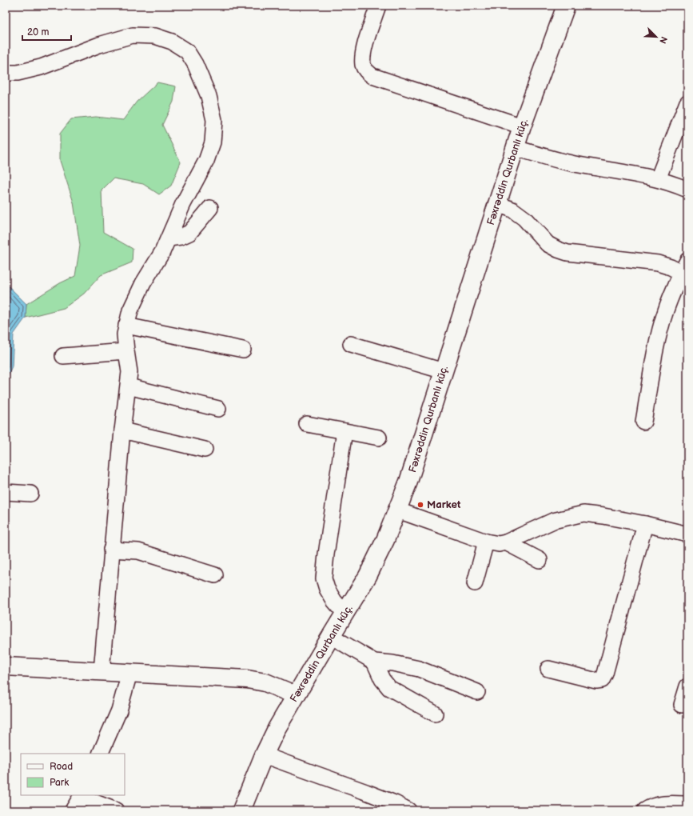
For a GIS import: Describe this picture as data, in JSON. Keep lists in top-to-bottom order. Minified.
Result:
{"streets":{"street":["Fəxrəddin Qurbanlı küç."]},"places":["Market"],"legend":["Road","Park"],"scale_bar":"20 m","north":"bottom right"}
